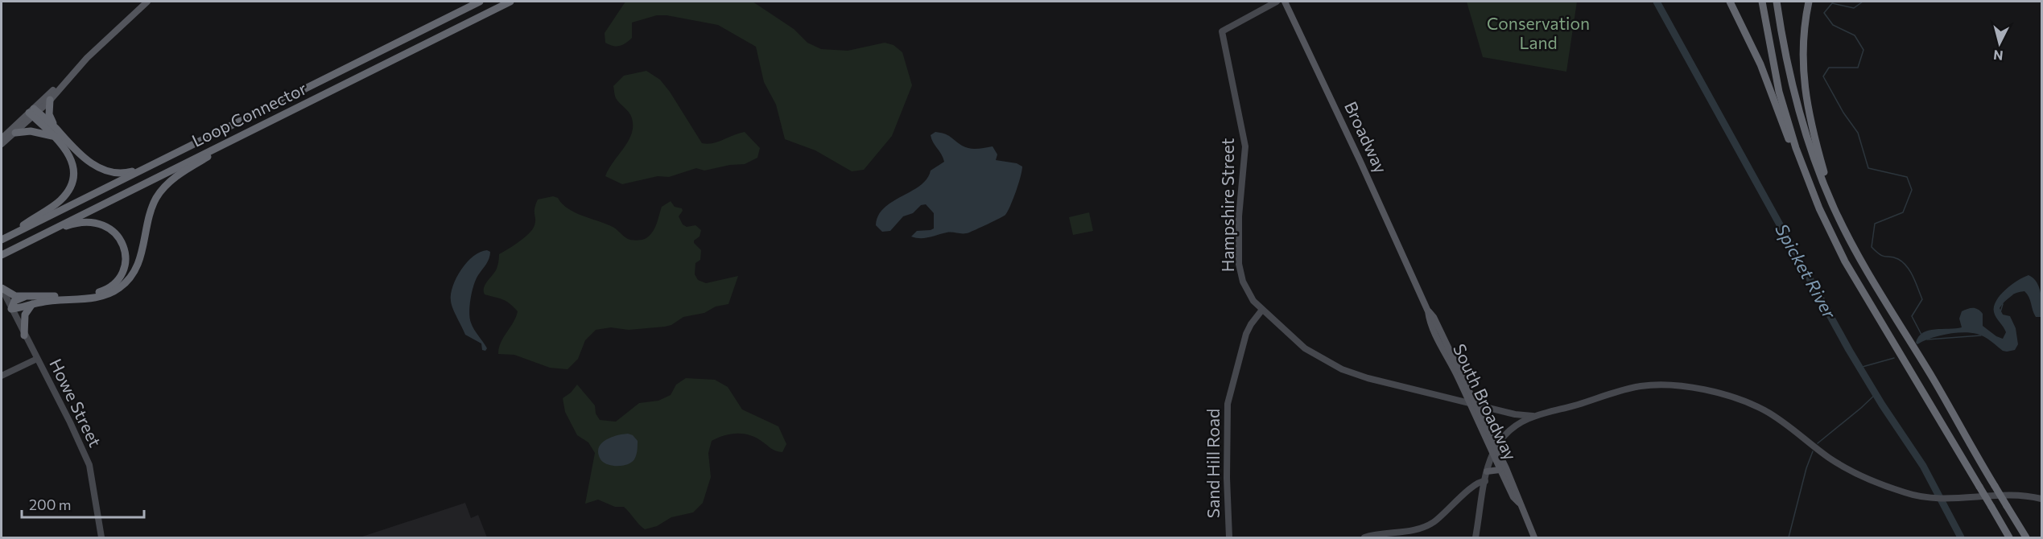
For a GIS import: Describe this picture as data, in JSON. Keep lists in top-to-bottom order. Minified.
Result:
{"streets":{"highway":["Loop Connector"],"main road":["Broadway","South Broadway"],"street":["Hampshire Street","Howe Street","Sand Hill Road"]},"crossings":[["Broadway","South Broadway"],["Hampshire Street","South Broadway"],["Hampshire Street","Sand Hill Road"]],"water":["Spicket River"],"parks":["Conservation Land"],"scale_bar":"200 m","north":"bottom"}
